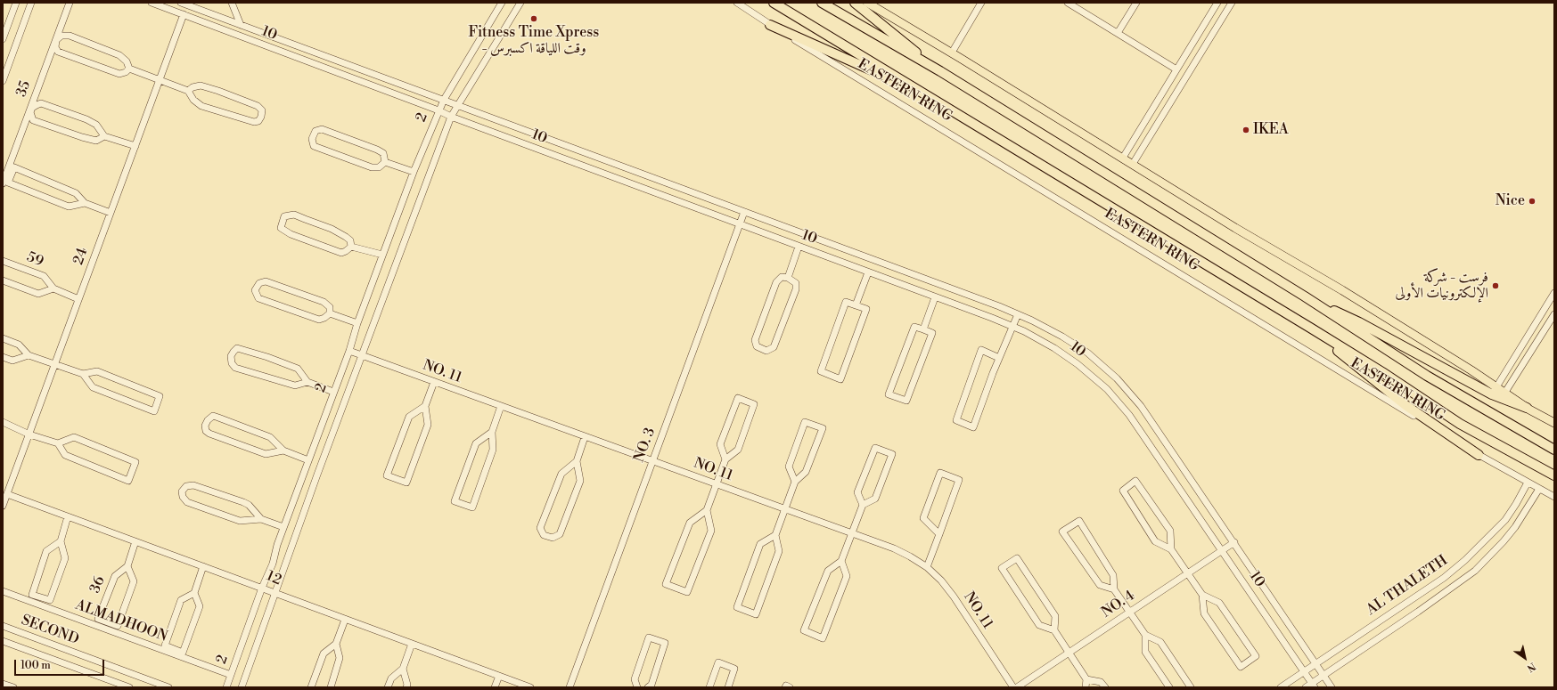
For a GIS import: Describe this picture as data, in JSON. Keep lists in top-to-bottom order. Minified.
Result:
{"streets":{"highway":["EASTERN RING"],"street":["10","35","2","24","59","NO. 11","NO. 3","12","36","AL THALETH","NO. 4","ALMADHOON","SECOND"]},"crossings":[["10","2"],["10","24"],["10","NO. 3"],["10","AL THALETH"],["10","NO. 4"],["EASTERN RING","AL THALETH"],["2","NO. 11"],["2","12"],["2","ALMADHOON"],["24","59"],["24","12"],["NO. 11","NO. 3"]],"places":["Fitness Time Xpress - وقت اللياقة اكسبرس","IKEA","Nice","فرست - شركة الإلكترونيات الأولى"],"scale_bar":"100 m","north":"bottom right"}
